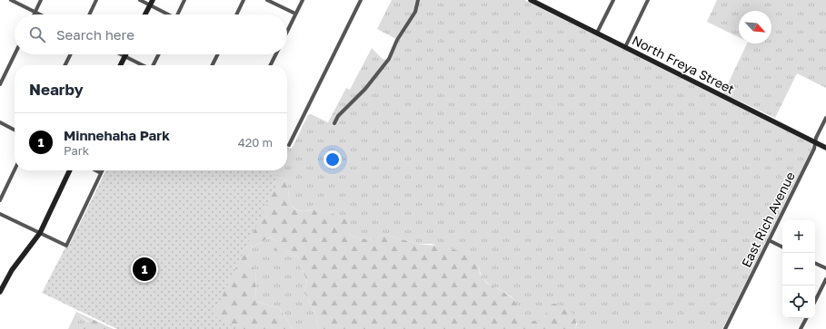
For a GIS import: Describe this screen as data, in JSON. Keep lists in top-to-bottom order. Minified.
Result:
{"streets":{"street":["North Freya Street","East Rich Avenue"]},"crossings":[["North Freya Street","East Rich Avenue"]],"north":"bottom right","page":{"search":"Search here","heading":"Nearby","list":[{"mark":"1","name":"Minnehaha Park","note":"Park","value":"420 m"}],"map_buttons":["+","−"],"pins":"1"}}
